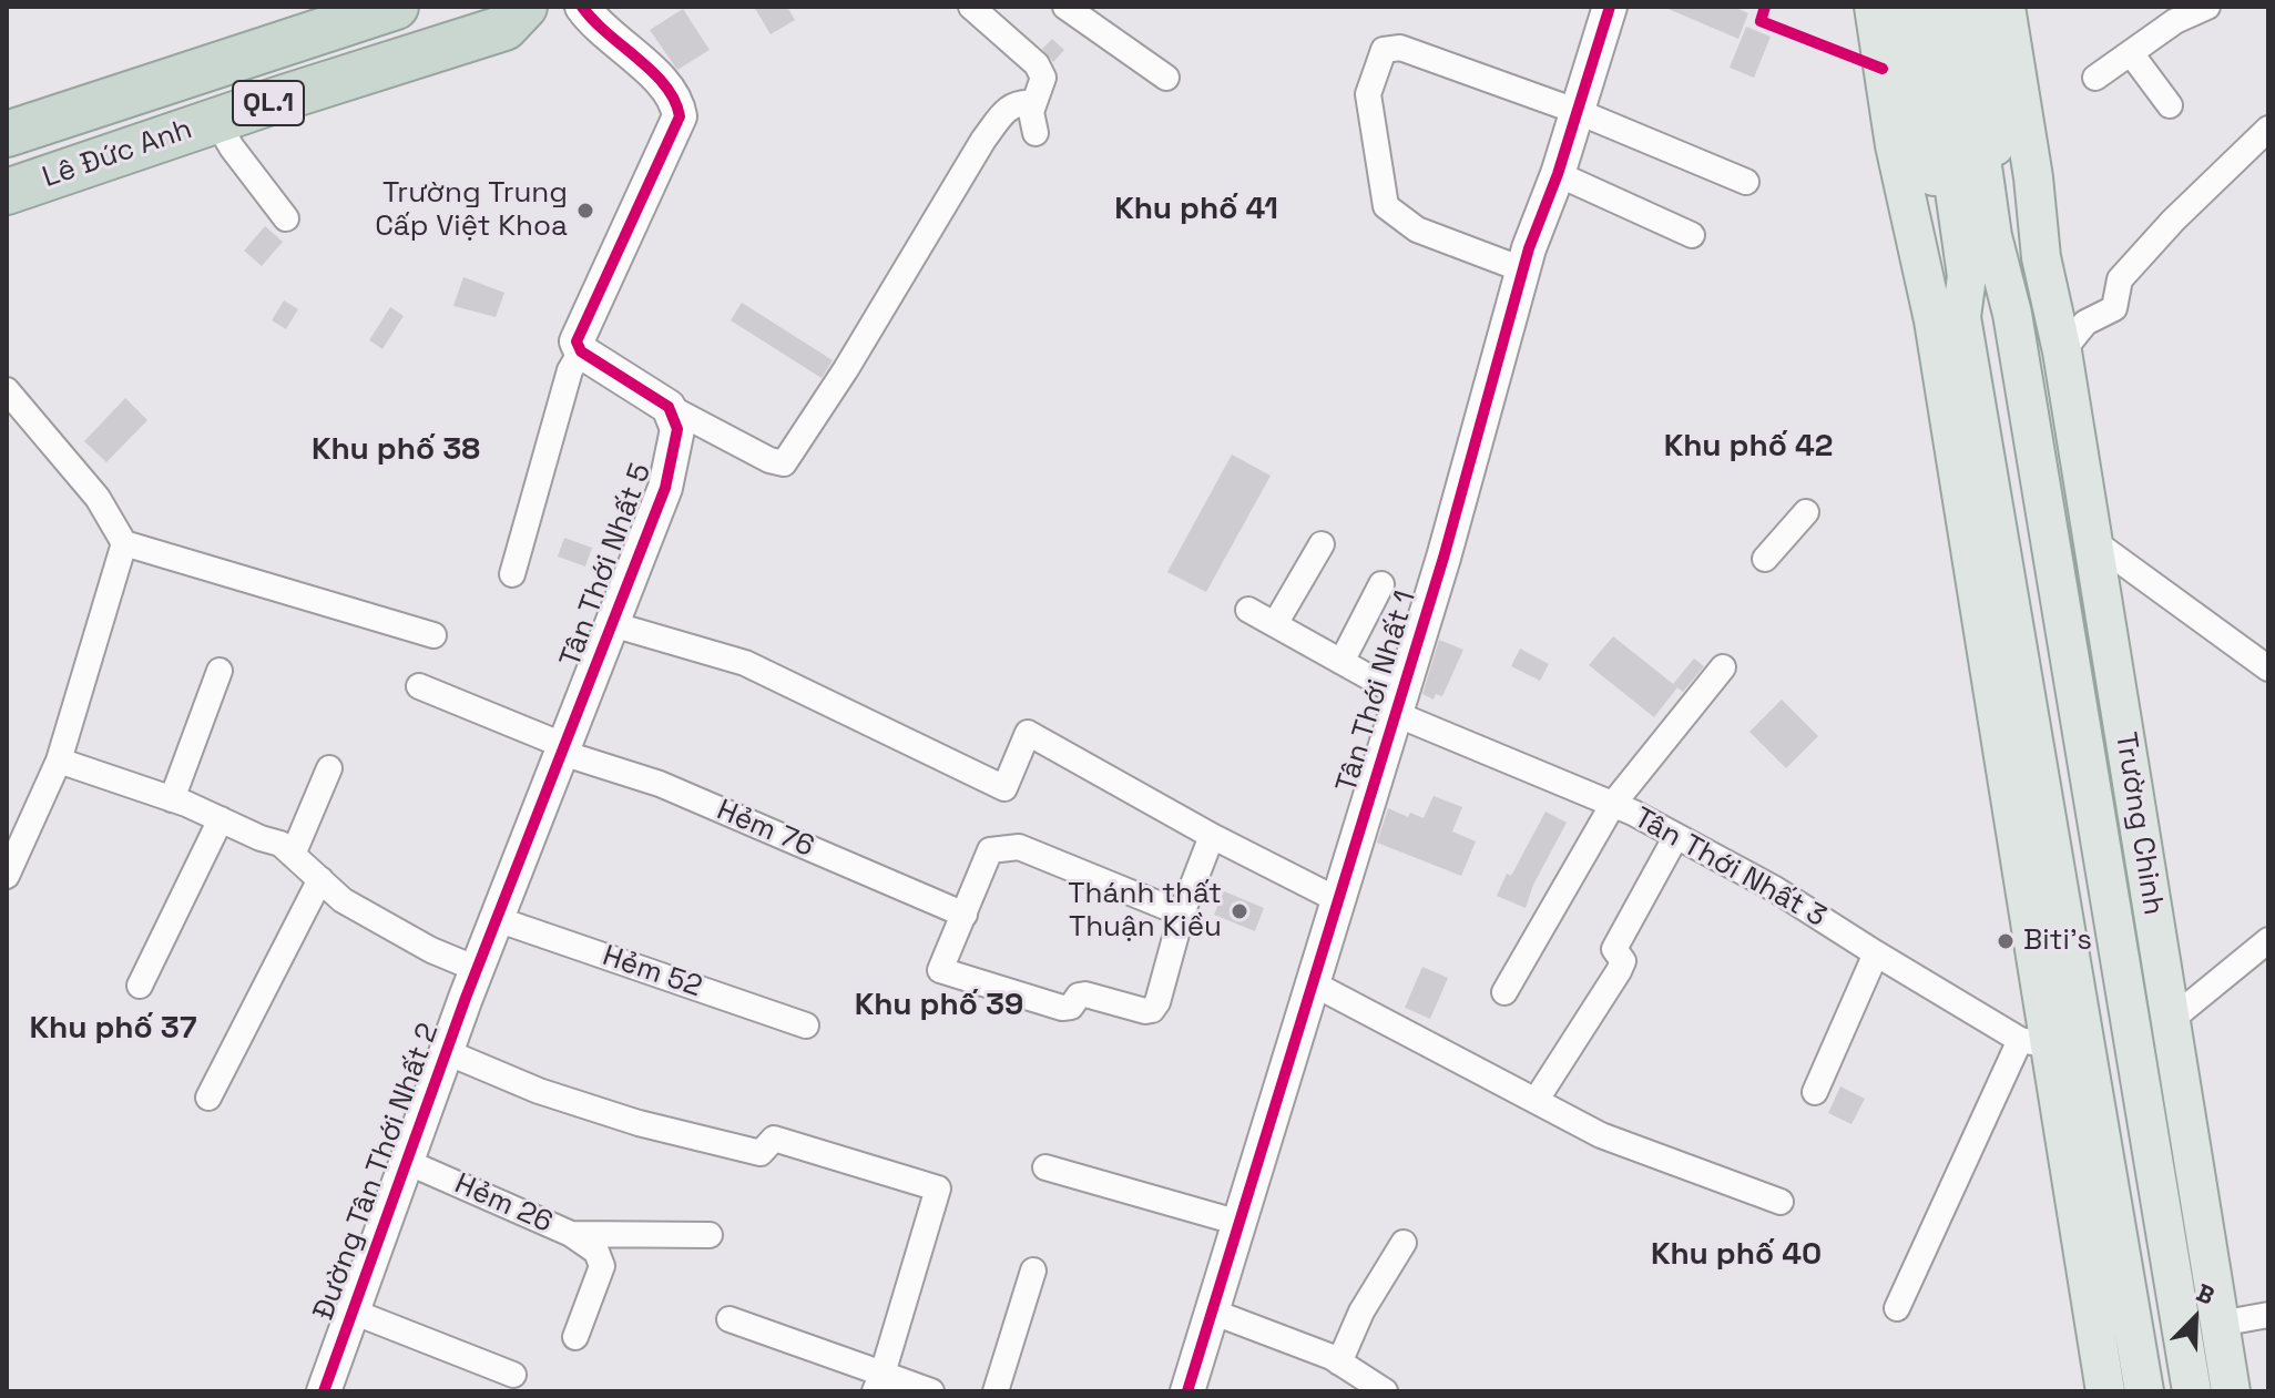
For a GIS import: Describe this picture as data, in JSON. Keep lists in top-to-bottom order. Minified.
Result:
{"streets":{"highway":["QL.1","Lê Đức Anh"],"main road":["Trường Chinh"],"street":["Tân Thới Nhất 5","Tân Thới Nhất 1","Hẻm 76","Tân Thới Nhất 3","Hẻm 52","Đường Tân Thới Nhất 2","Hẻm 26"]},"crossings":[["Tân Thới Nhất 5","Hẻm 76"],["Tân Thới Nhất 5","Hẻm 52"],["Tân Thới Nhất 5","Đường Tân Thới Nhất 2"],["Tân Thới Nhất 1","Tân Thới Nhất 3"],["Trường Chinh","Tân Thới Nhất 3"],["Đường Tân Thới Nhất 2","Hẻm 26"]],"districts":["Khu phố 41","Khu phố 42","Khu phố 38","Khu phố 39","Khu phố 37","Khu phố 40"],"places":["Trường Trung Cấp Việt Khoa","Thánh thất Thuận Kiều","Biti's"],"north":"top right"}
